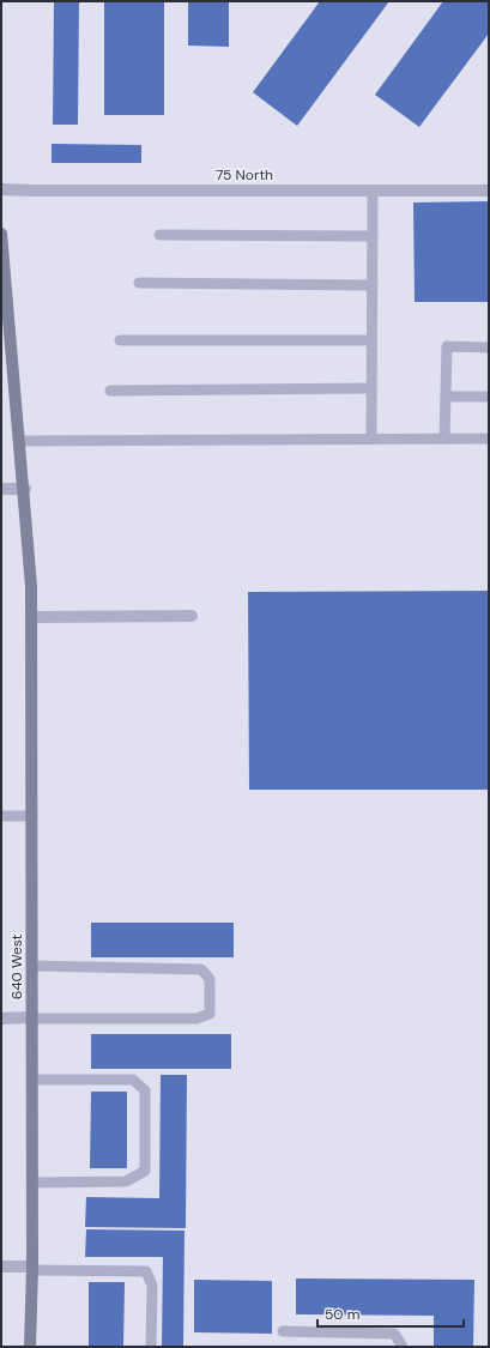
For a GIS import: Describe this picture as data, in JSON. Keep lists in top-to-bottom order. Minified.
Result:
{"streets":{"street":["75 North","640 West"]},"scale_bar":"50 m"}
